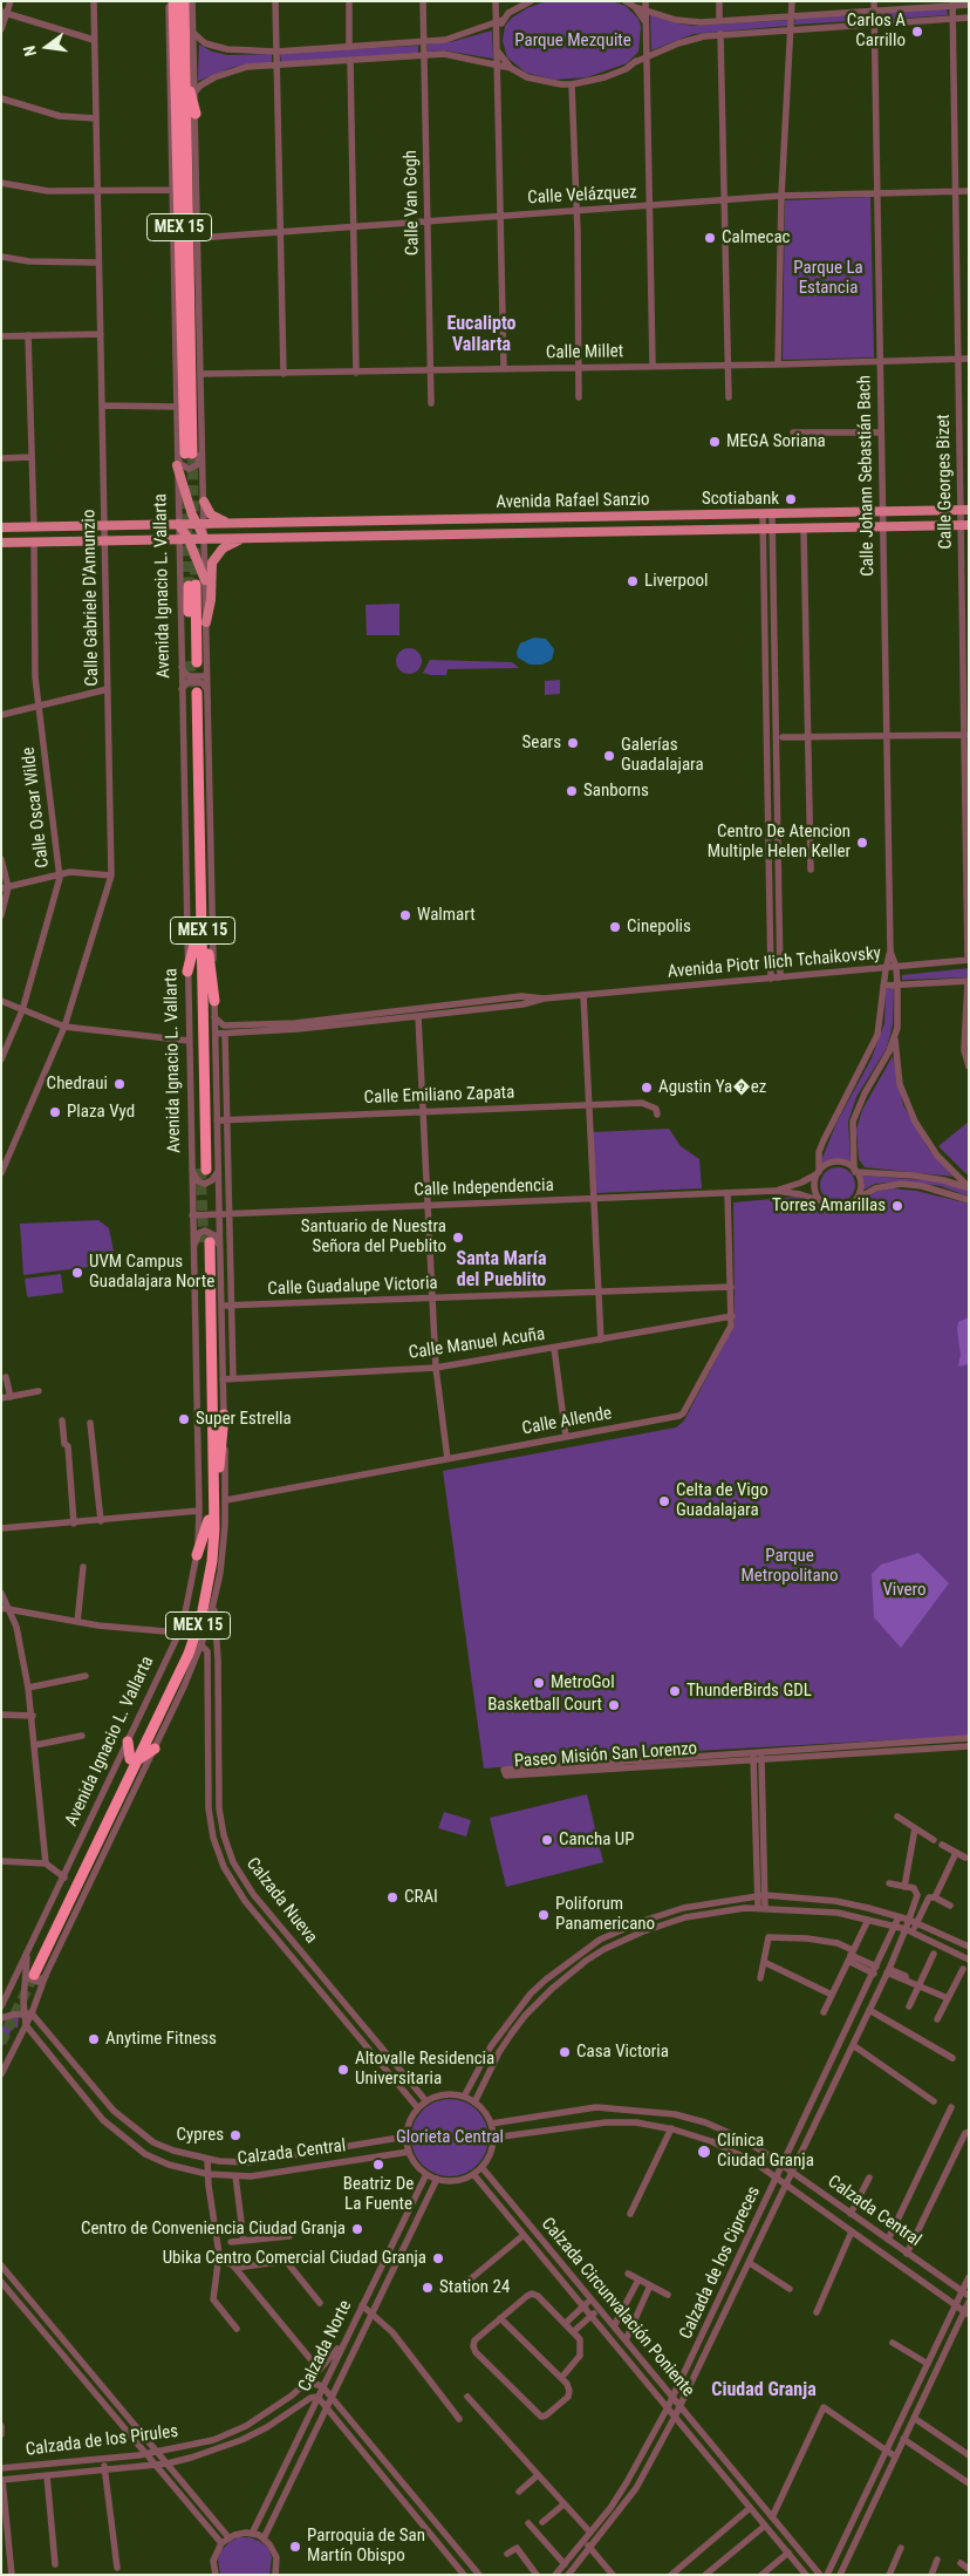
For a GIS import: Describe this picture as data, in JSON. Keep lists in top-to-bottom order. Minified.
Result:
{"streets":{"highway":["MEX 15","Avenida Ignacio L. Vallarta"],"main road":["Avenida Rafael Sanzio"],"street":["Calle Velázquez","Calle Van Gogh","Calle Millet","Calle Johann Sebastián Bach","Calle Georges Bizet","Calle Gabriele D'Annunzio","Calle Oscar Wilde","Avenida Piotr Ilich Tchaikovsky","Calle Emiliano Zapata","Calle Independencia","Calle Guadalupe Victoria","Calle Manuel Acuña","Calle Allende","Paseo Misión San Lorenzo","Calzada Nueva","Calzada Central","Calzada de los Cipreces","Calzada Circunvalación Poniente","Calzada Norte","Calzada de los Pirules"]},"crossings":[["Calle Velázquez","Calle Van Gogh"],["Calle Velázquez","Calle Johann Sebastián Bach"],["Calle Velázquez","Calle Georges Bizet"],["Calle Velázquez","Avenida Ignacio L. Vallarta"],["Calle Van Gogh","Calle Millet"],["Calle Millet","Calle Johann Sebastián Bach"],["Calle Millet","Calle Georges Bizet"],["Calle Millet","Avenida Ignacio L. Vallarta"],["Calle Johann Sebastián Bach","Avenida Rafael Sanzio"],["Calle Johann Sebastián Bach","Avenida Piotr Ilich Tchaikovsky"],["Calle Johann Sebastián Bach","Calle Independencia"],["Calle Georges Bizet","Avenida Rafael Sanzio"],["Calle Georges Bizet","Avenida Piotr Ilich Tchaikovsky"],["Avenida Rafael Sanzio","Avenida Ignacio L. Vallarta"],["Avenida Rafael Sanzio","Calle Gabriele D'Annunzio"],["Avenida Rafael Sanzio","Calle Oscar Wilde"],["Avenida Ignacio L. Vallarta","Calle Emiliano Zapata"],["Avenida Ignacio L. Vallarta","Calle Independencia"],["Avenida Ignacio L. Vallarta","Calle Guadalupe Victoria"],["Avenida Ignacio L. Vallarta","Calle Manuel Acuña"],["Avenida Ignacio L. Vallarta","Calle Allende"],["Avenida Ignacio L. Vallarta","Calzada Nueva"],["Avenida Ignacio L. Vallarta","Calzada Central"],["Calle Independencia","Calle Allende"],["Calle Guadalupe Victoria","Calle Allende"],["Calle Manuel Acuña","Calle Allende"],["Calzada Nueva","Calzada Central"],["Calzada Nueva","Calzada Circunvalación Poniente"],["Calzada Nueva","Calzada Norte"],["Calzada Central","Calzada de los Cipreces"],["Calzada Central","Calzada Circunvalación Poniente"],["Calzada Central","Calzada Norte"],["Calzada de los Cipreces","Calzada Circunvalación Poniente"],["Calzada Circunvalación Poniente","Calzada Norte"],["Calzada Norte","Calzada de los Pirules"]],"districts":["Eucalipto Vallarta","Santa María del Pueblito","Ciudad Granja"],"parks":["Parque Mezquite","Parque La Estancia","Parque Metropolitano","Vivero","Glorieta Central"],"places":["Carlos A Carrillo","Calmecac","MEGA Soriana","Scotiabank","Liverpool","Sears","Galerías Guadalajara","Sanborns","Centro De Atencion Multiple Helen Keller","Walmart","Cinepolis","Chedraui","Agustin Ya�ez","Plaza Vyd","Torres Amarillas","Santuario de Nuestra Señora del Pueblito","UVM Campus Guadalajara Norte","Super Estrella","Celta de Vigo Guadalajara","MetroGol","ThunderBirds GDL","Basketball Court","Cancha UP","CRAI","Poliforum Panamericano","Anytime Fitness","Casa Victoria","Altovalle Residencia Universitaria","Cypres","Clínica Ciudad Granja","Beatriz De La Fuente","Centro de Conveniencia Ciudad Granja","Ubika Centro Comercial Ciudad Granja","Station 24","Parroquia de San Martín Obispo"],"north":"left"}
